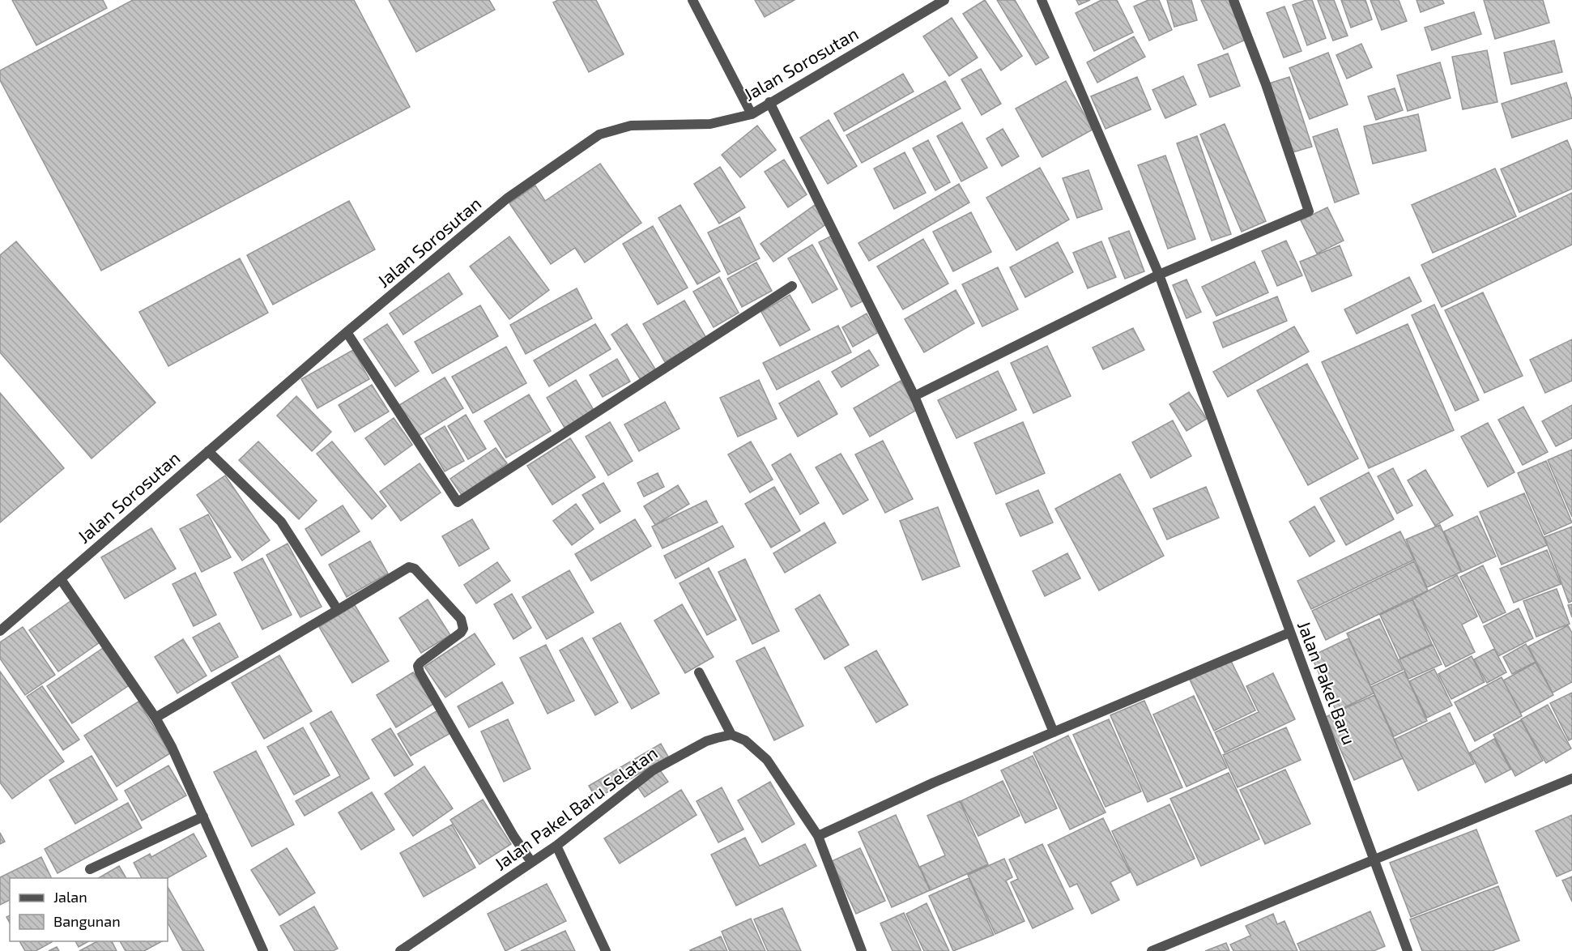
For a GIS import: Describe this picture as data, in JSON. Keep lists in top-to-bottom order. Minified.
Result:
{"streets":{"street":["Jalan Sorosutan","Jalan Pakel Baru","Jalan Pakel Baru Selatan"]},"legend":["Jalan","Bangunan"]}
